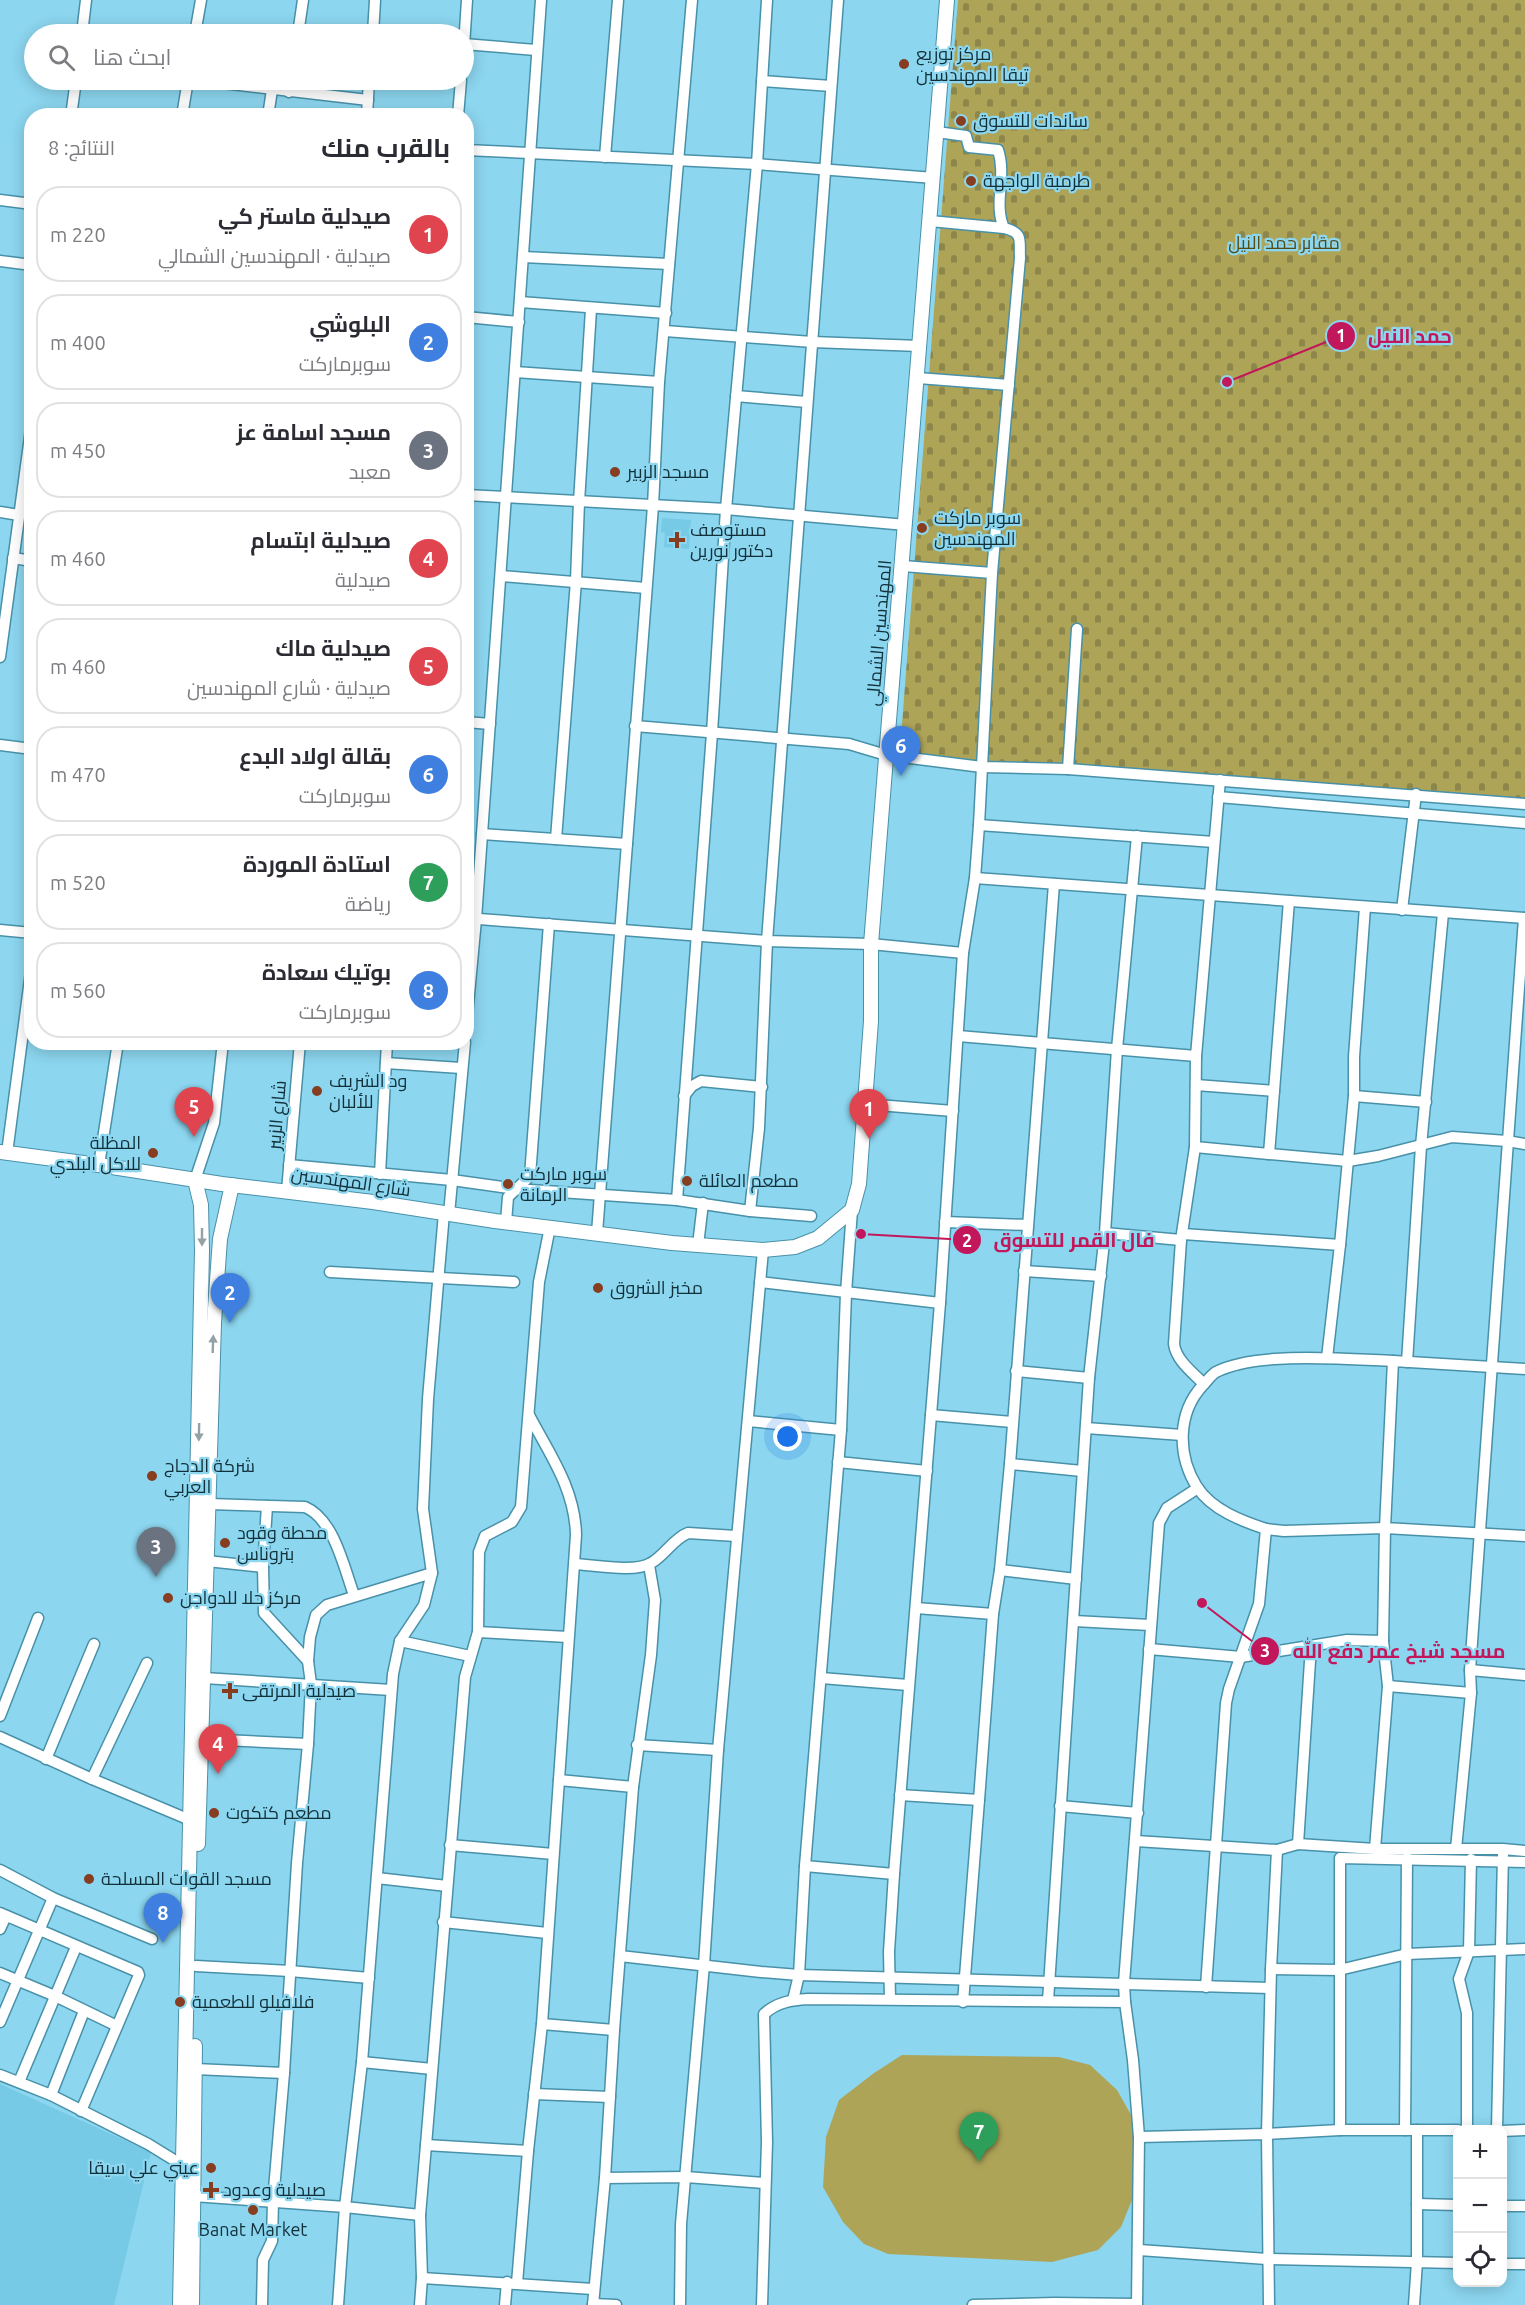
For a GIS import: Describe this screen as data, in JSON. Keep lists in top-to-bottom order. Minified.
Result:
{"streets":{"main road":["المهندسين الشمالي","شارع المهندسين"],"street":["شارع الزبير"]},"crossings":[["شارع الزبير","شارع المهندسين"]],"parks":["مقابر حمد النيل"],"places":{"other":["مركز توزيع تيقا المهندسين","ساندات للتسوق","طرمبة الواجهة","حمد النيل","مسجد الزبير","سوبر ماركت المهندسين","ود الشريف للألبان","المظلة للاكل البلدي","مطعم العائلة","سوبر ماركت الرمانة","فال القمر للتسوق","مخبز الشروق","شركة الدجاج العربي","محطة وقود بتروناس","مركز حلا للدواجن","مسجد شيخ عمر دفع الله","مطعم كتكوت","مسجد القوات المسلحة","فلافيلو للطعمية","عيني علي سيقا","Banat Market"],"health":["مستوصف دكتور نورين","صيدلية المرتقى","صيدلية وعدود"]},"page":{"search":"ابحث هنا","heading":["بالقرب منك","النتائج: 8"],"list":[{"mark":"1","name":"صيدلية ماستر كي","note":"صيدلية · المهندسين الشمالي","value":"220 m"},{"mark":"2","name":"البلوشي","note":"سوبرماركت","value":"400 m"},{"mark":"3","name":"مسجد اسامة عز","note":"معبد","value":"450 m"},{"mark":"4","name":"صيدلية ابتسام","note":"صيدلية","value":"460 m"},{"mark":"5","name":"صيدلية ماك","note":"صيدلية · شارع المهندسين","value":"460 m"},{"mark":"6","name":"بقالة اولاد البدع","note":"سوبرماركت","value":"470 m"},{"mark":"7","name":"استادة الموردة","note":"رياضة","value":"520 m"},{"mark":"8","name":"بوتيك سعادة","note":"سوبرماركت","value":"560 m"}],"pins":["6","5","1","2","3","4","8","7"],"map_buttons":["+","−"]}}
